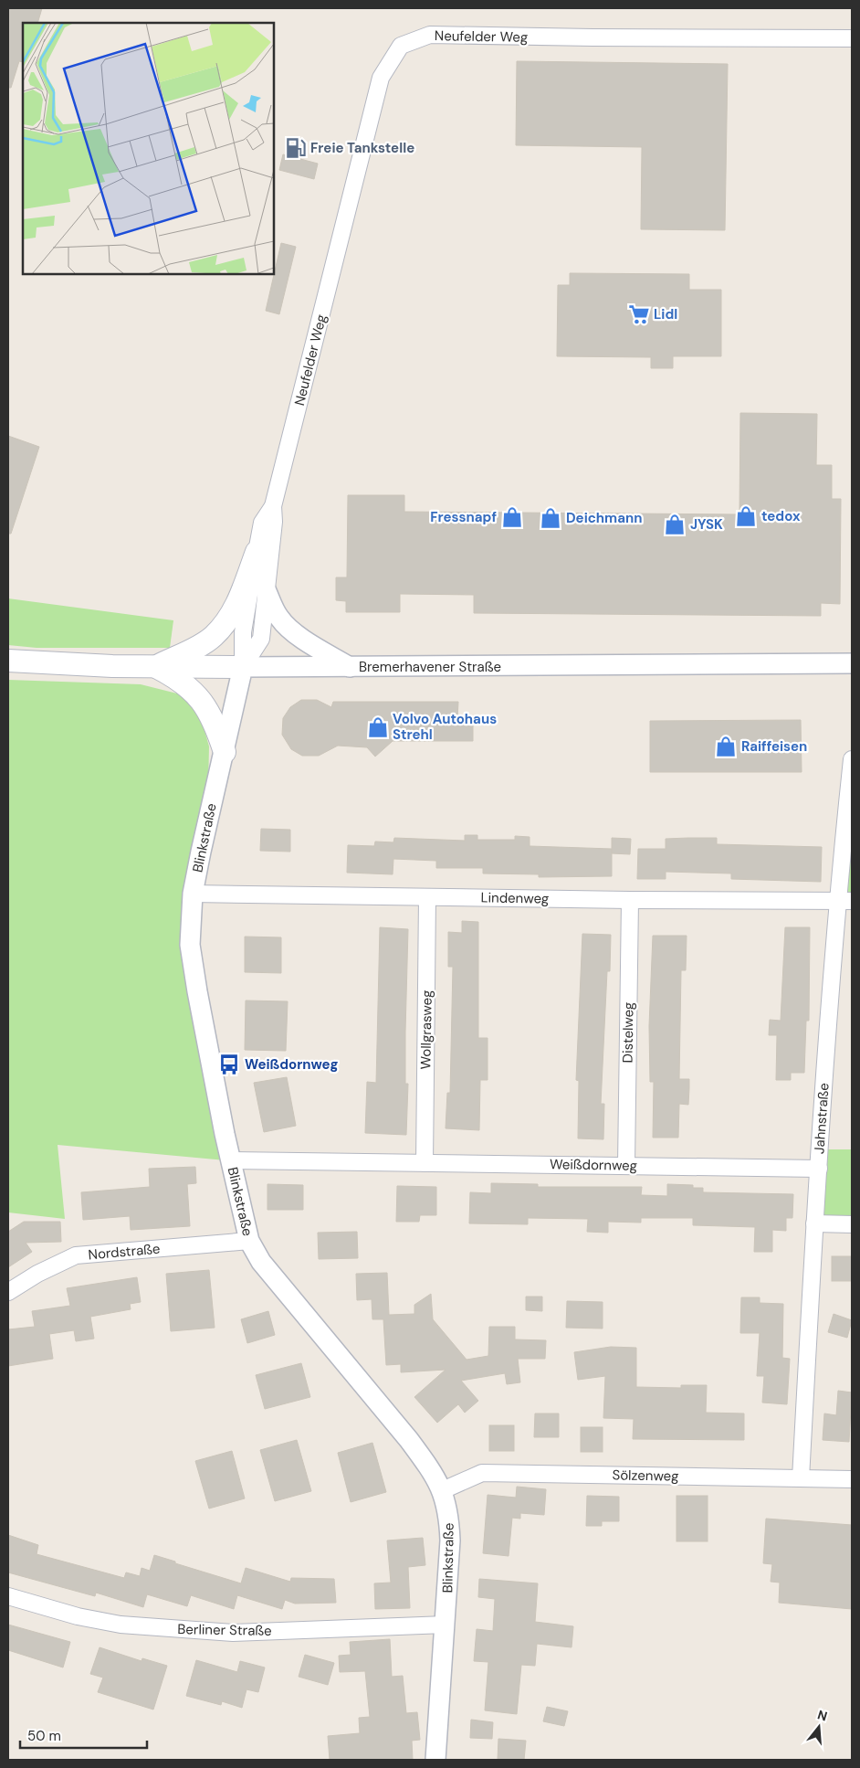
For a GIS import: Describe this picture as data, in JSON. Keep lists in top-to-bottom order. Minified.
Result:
{"streets":{"main road":["Bremerhavener Straße"],"street":["Neufelder Weg","Blinkstraße","Lindenweg","Wollgrasweg","Distelweg","Jahnstraße","Weißdornweg","Nordstraße","Sölzenweg","Berliner Straße"]},"crossings":[["Neufelder Weg","Bremerhavener Straße"],["Neufelder Weg","Blinkstraße"],["Bremerhavener Straße","Blinkstraße"],["Blinkstraße","Lindenweg"],["Blinkstraße","Weißdornweg"],["Blinkstraße","Nordstraße"],["Blinkstraße","Sölzenweg"],["Blinkstraße","Berliner Straße"],["Lindenweg","Wollgrasweg"],["Lindenweg","Distelweg"],["Lindenweg","Jahnstraße"],["Wollgrasweg","Weißdornweg"],["Distelweg","Weißdornweg"],["Jahnstraße","Weißdornweg"],["Jahnstraße","Sölzenweg"]],"places":{"fuel station":["Freie Tankstelle"],"supermarket":["Lidl"],"shop":["tedox","Fressnapf","Deichmann","JYSK","Volvo Autohaus Strehl","Raiffeisen"],"bus stop":["Weißdornweg"]},"scale_bar":"50 m","north":"top"}
